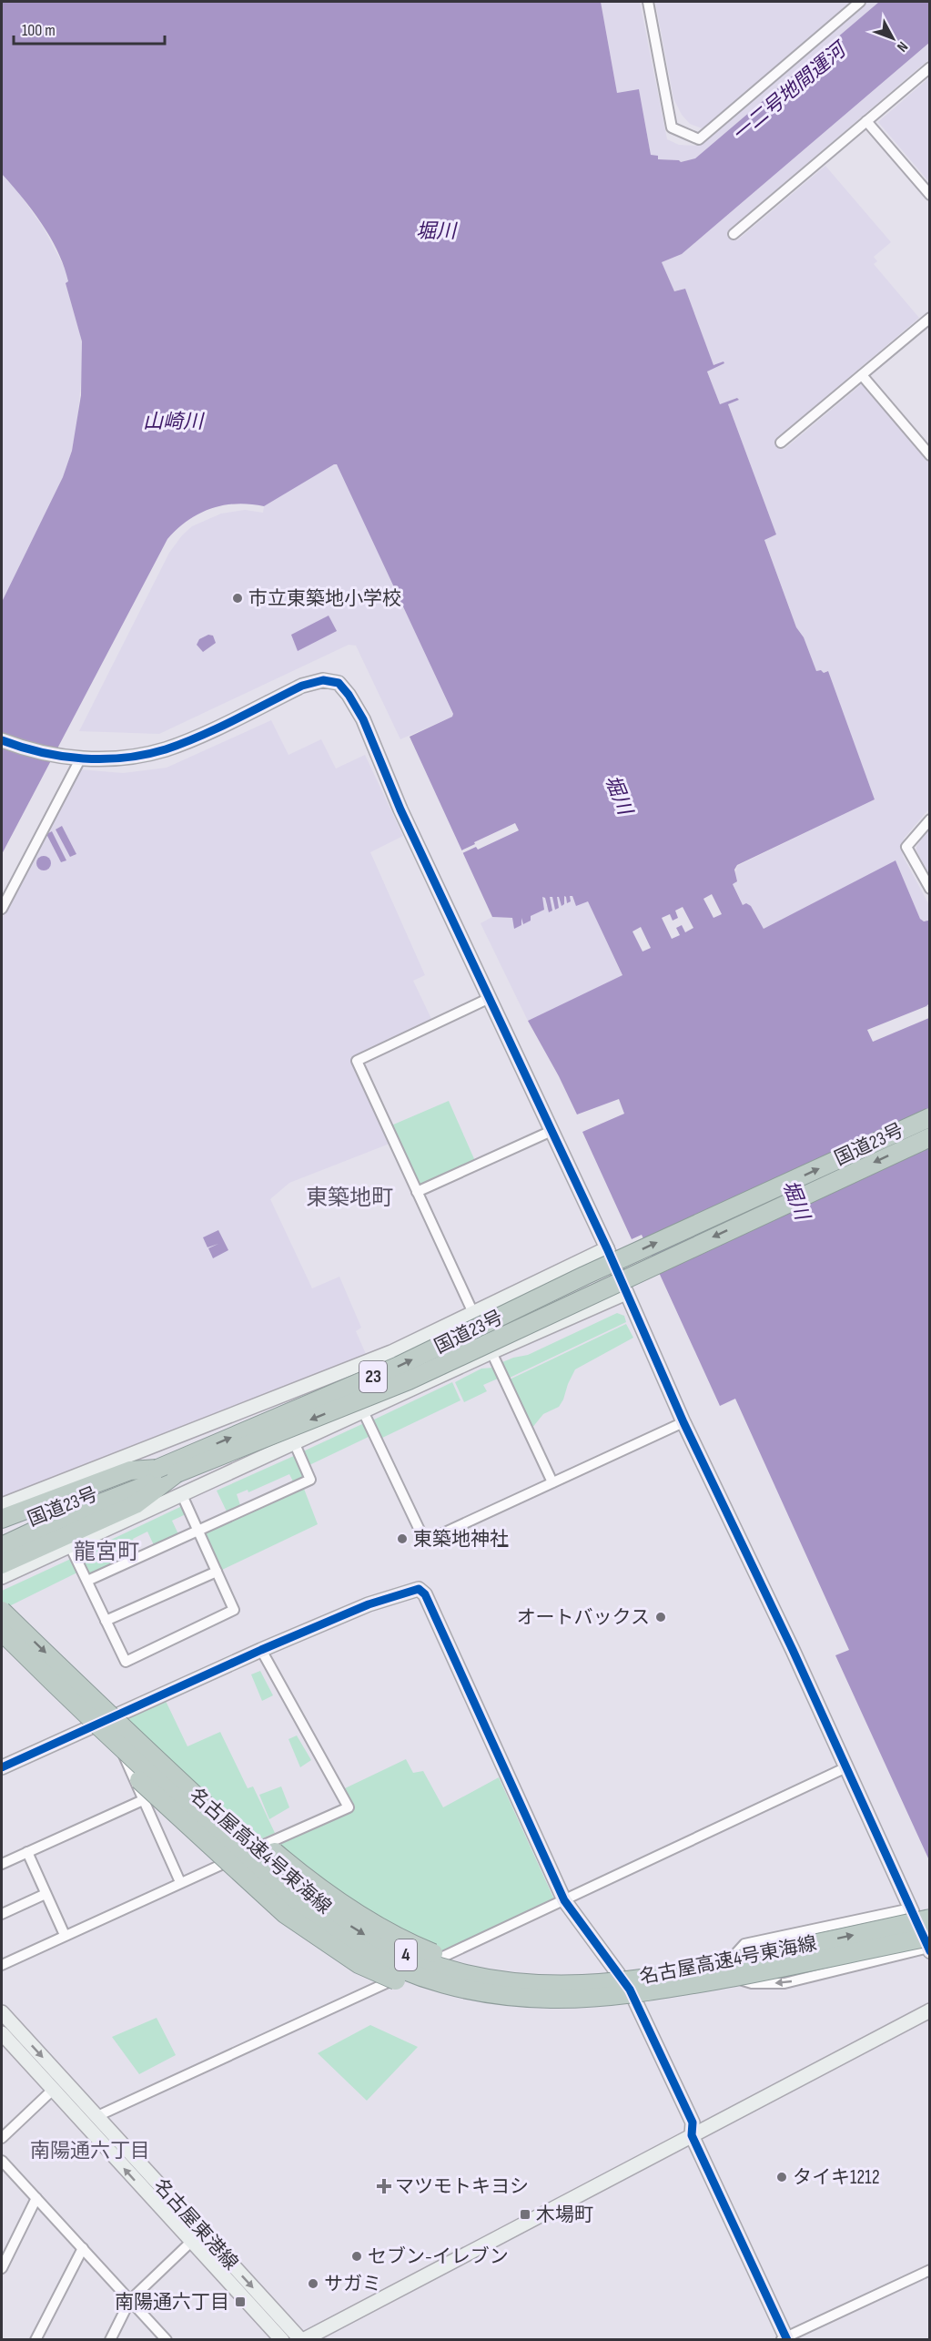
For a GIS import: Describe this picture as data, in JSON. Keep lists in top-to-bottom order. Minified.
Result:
{"streets":{"highway":["国道23号","23","名古屋高速4号東海線","4"],"street":["名古屋東港線"]},"districts":["東築地町","龍宮町","南陽通六丁目"],"water":["一二号地間運河","堀川","山崎川"],"places":{"other":["市立東築地小学校","東築地神社","オートバックス","タイキ1212","セブン-イレブン","サガミ"],"health":["マツモトキヨシ"],"transit":["木場町","南陽通六丁目"]},"scale_bar":"100 m","north":"bottom right"}
